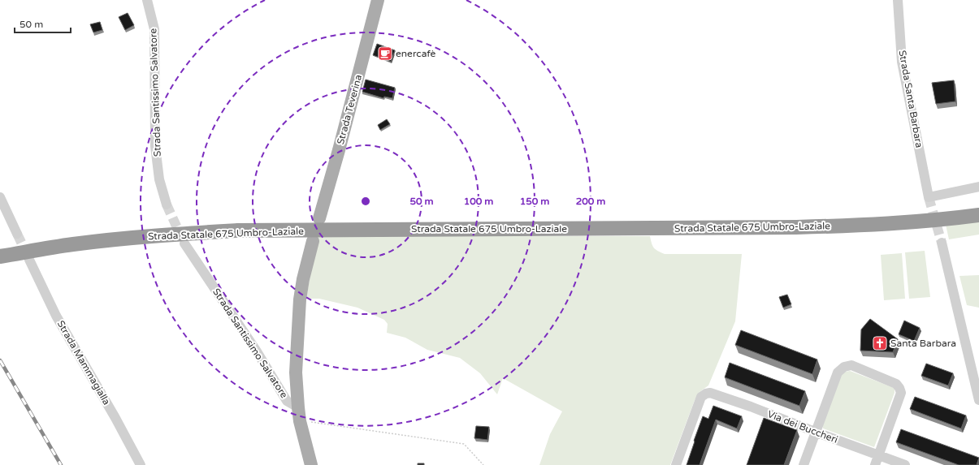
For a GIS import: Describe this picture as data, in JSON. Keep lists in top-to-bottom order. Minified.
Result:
{"streets":{"highway":["Strada Statale 675 Umbro-Laziale"],"main road":["Strada Teverina"],"street":["Strada Santissimo Salvatore","Strada Santa Barbara","Strada Mammagialla","Via dei Buccheri"]},"places":{"cafe":["enercafè"],"church":["Santa Barbara"]},"scale_bar":"50 m","rings":["50 m","100 m","150 m","200 m"]}
